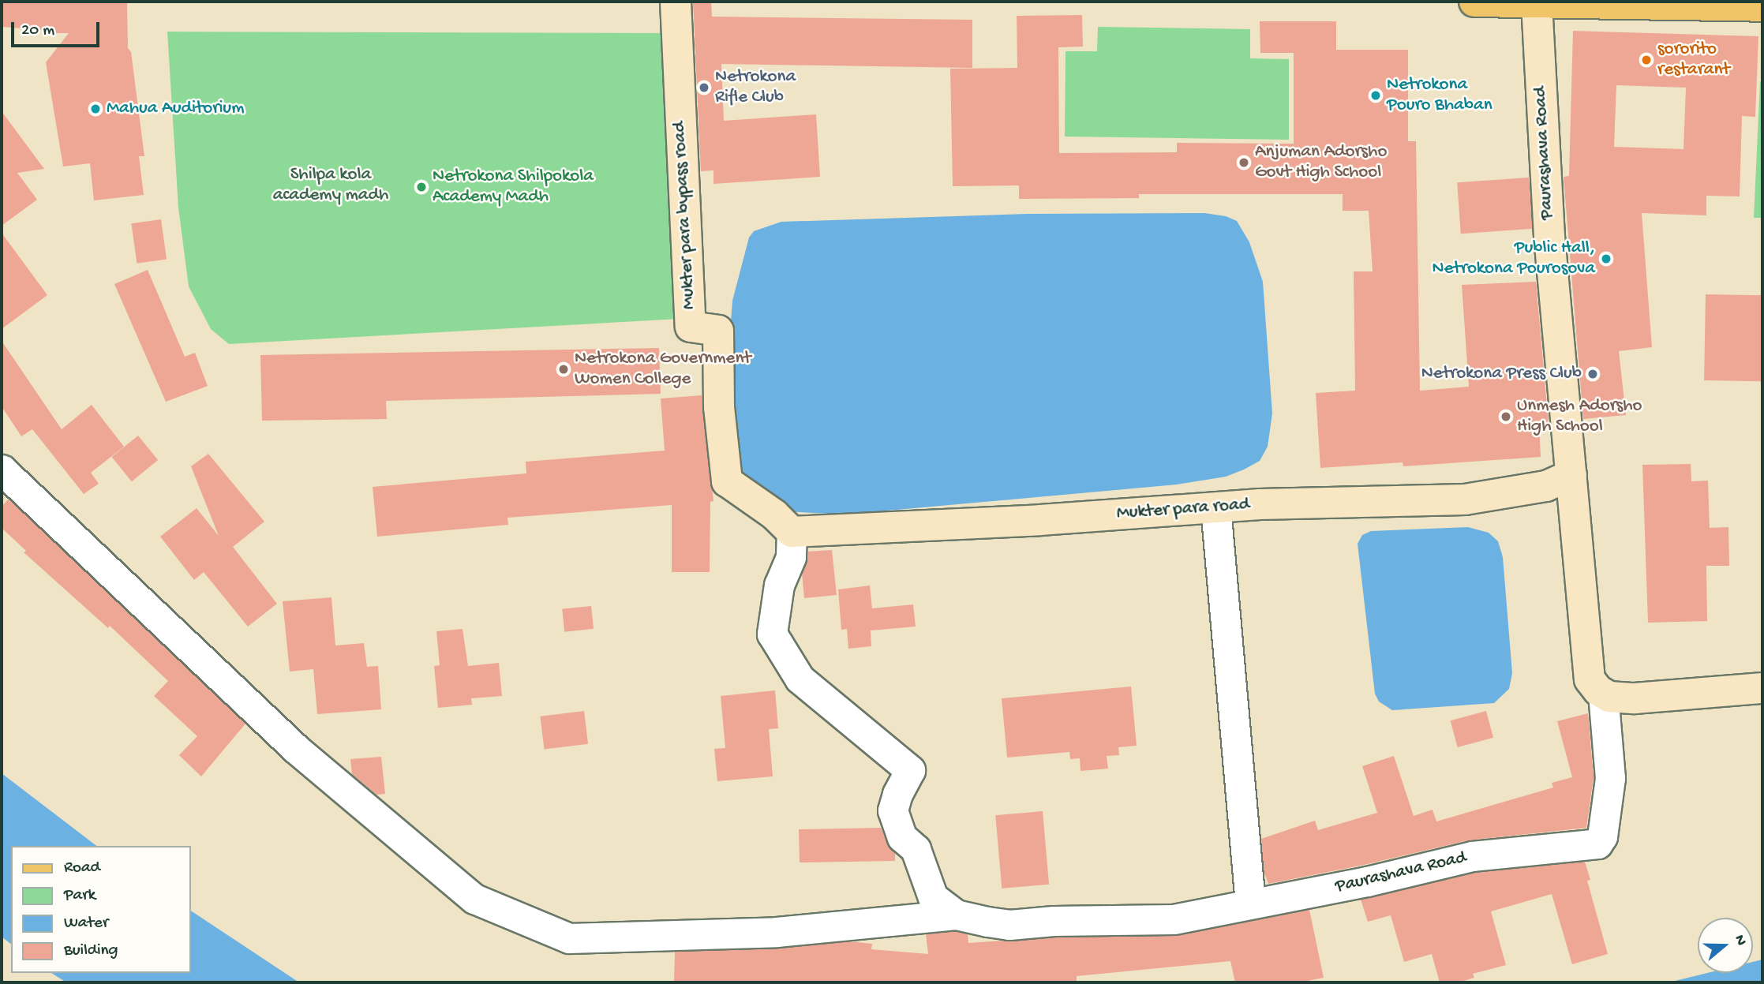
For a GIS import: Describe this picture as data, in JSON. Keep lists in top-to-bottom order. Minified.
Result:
{"streets":{"street":["Paurashava Road","Mukter para bypass road","Mukter para road"]},"crossings":[["Paurashava Road","Mukter para road"],["Mukter para bypass road","Mukter para road"]],"parks":["Shilpa kola academy madh"],"places":["sororito restarant","Netrokona Rifle Club","Netrokona Pouro Bhaban","Mahua Auditorium","Anjuman Adorsho Govt High School","Netrokona Shilpokola Academy Madh","Public Hall, Netrokona Pourosova","Netrokona Government Women College","Netrokona Press Club","Unmesh Adorsho High School"],"legend":["Road","Park","Water","Building"],"scale_bar":"20 m","north":"right"}
